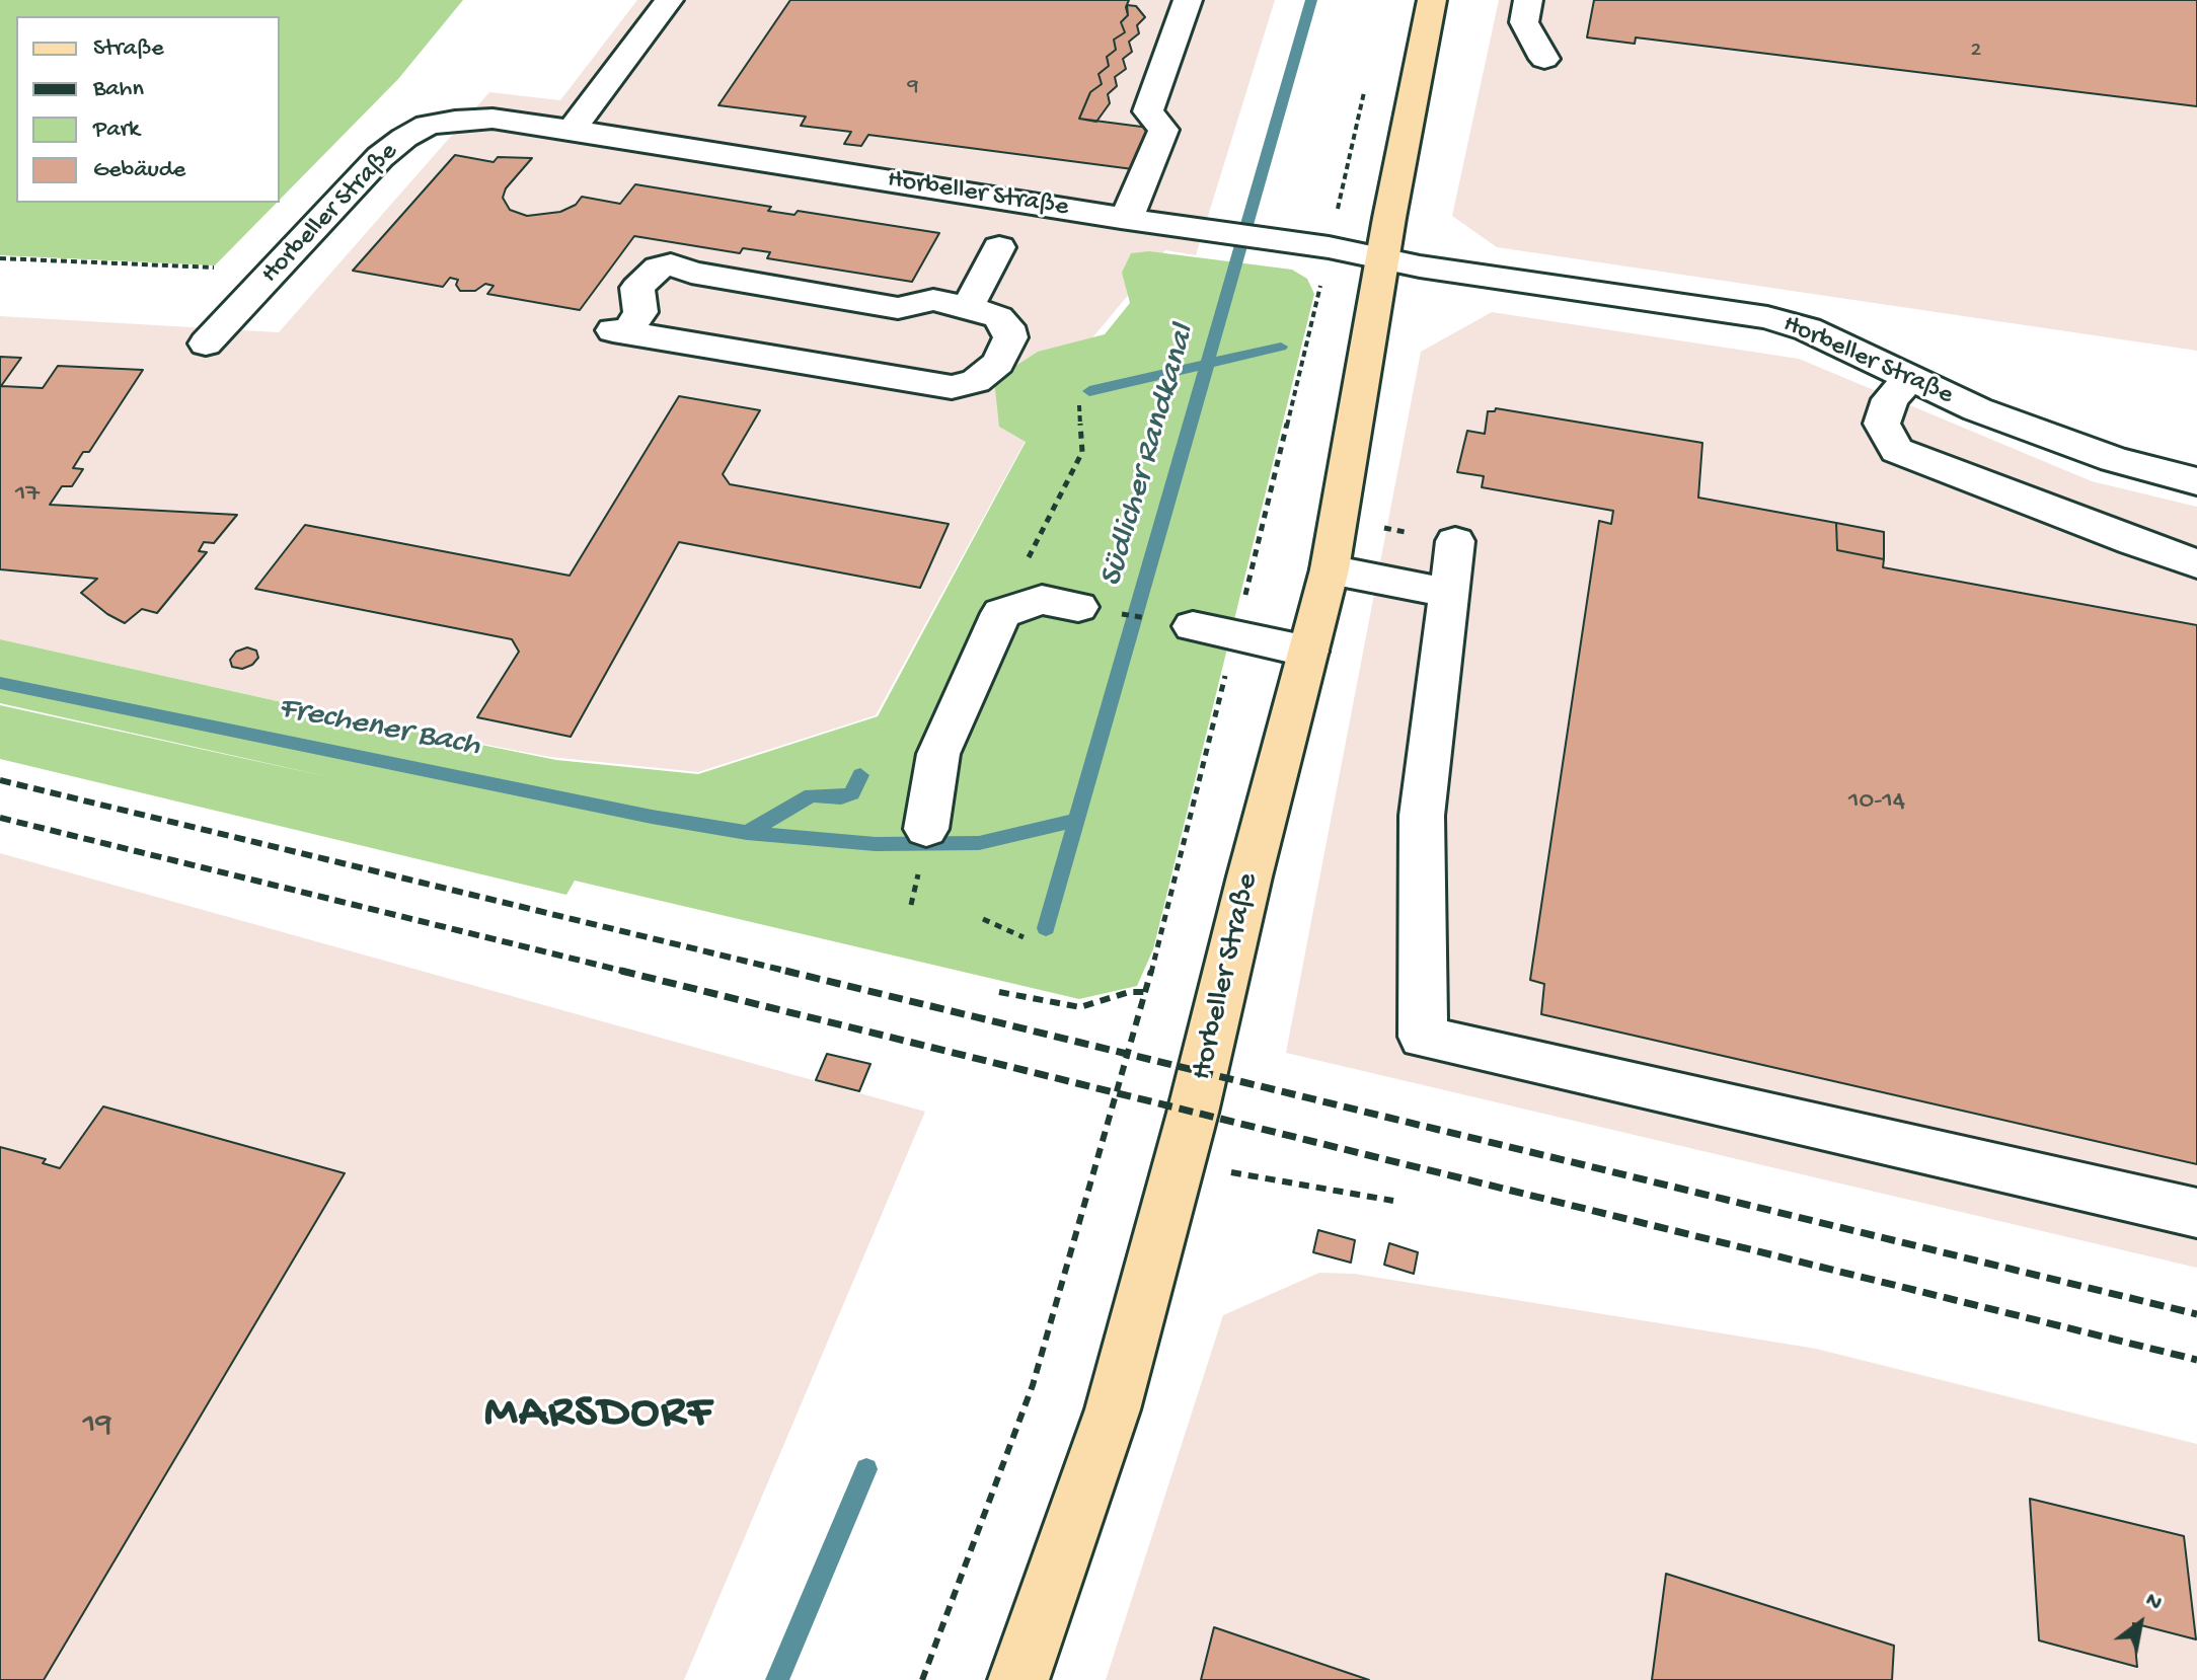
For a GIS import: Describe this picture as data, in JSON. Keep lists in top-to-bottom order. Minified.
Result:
{"streets":{"main road":["Horbeller Straße"]},"districts":["MARSDORF"],"water":["Südlicher Randkanal","Frechener Bach"],"house_numbers":["2","9","17","10-14","19"],"legend":["Straße","Bahn","Park","Gebäude"],"north":"top right"}
